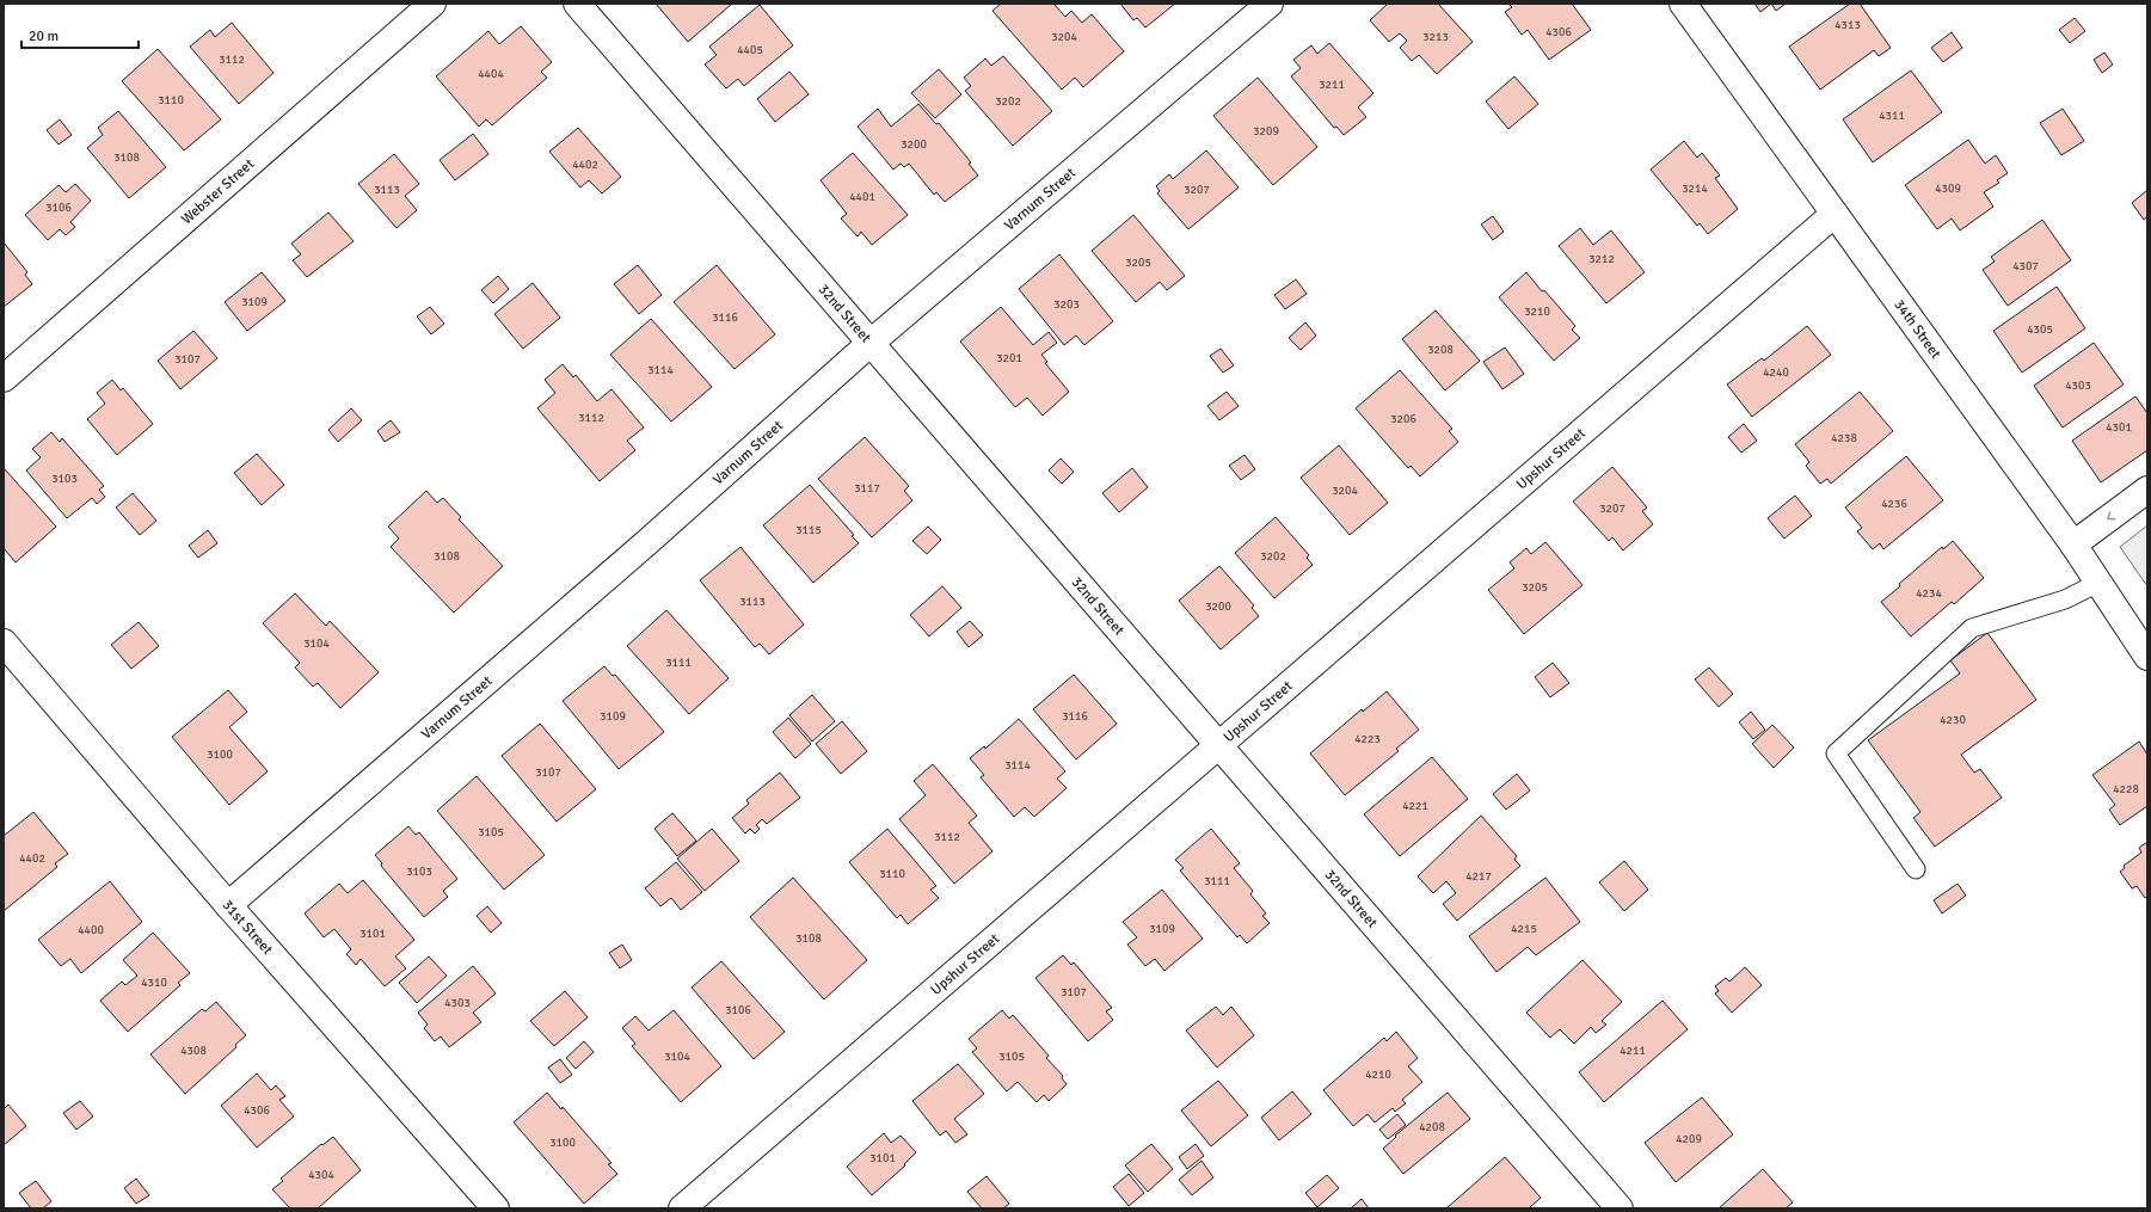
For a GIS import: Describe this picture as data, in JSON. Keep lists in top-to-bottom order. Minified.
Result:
{"streets":{"street":["Webster Street","Varnum Street","32nd Street","34th Street","Upshur Street","31st Street"]},"crossings":[["Varnum Street","32nd Street"],["Varnum Street","31st Street"],["32nd Street","Upshur Street"],["34th Street","Upshur Street"]],"house_numbers":["4313","4306","3204","3213","4405","3112","4404","3211","3110","3202","4311","3209","3200","3108","4402","3214","4309","3113","3207","4401","3106","3212","3205","4307","3109","3203","3210","3116","4305","3208","3201","3107","3114","4240","4303","3112","3206","4301","4238","3103","3117","3204","4236","3207","3115","3108","3202","3205","4234","3113","3200","3104","3111","3109","3116","4230","4223","3100","3114","3107","4228","4221","3105","3112","4402","3103","3110","4217","3111","3109","4215","4400","3101","3108","4310","3107","4303","3106","4308","4211","3104","3105","4210","4306","4208","4209","3100","3101","4304"],"scale_bar":"20 m"}
